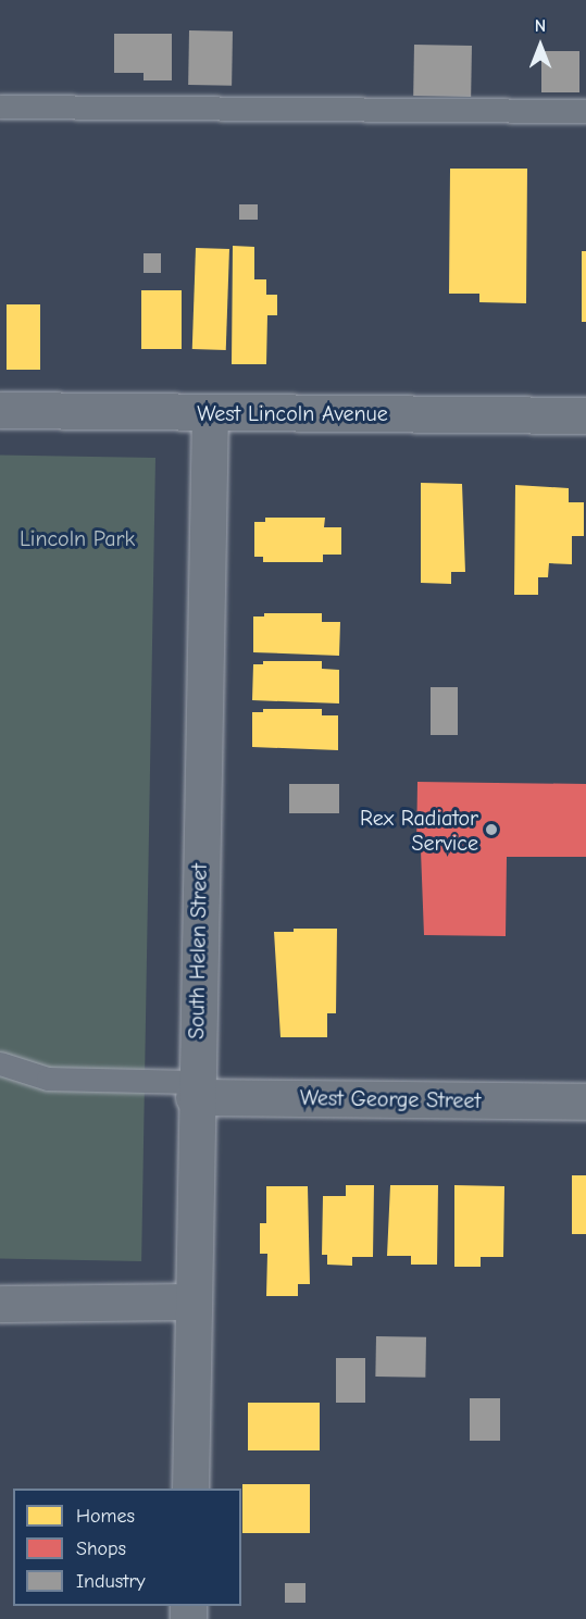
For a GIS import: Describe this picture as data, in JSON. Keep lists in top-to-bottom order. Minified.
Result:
{"streets":{"street":["West Lincoln Avenue","South Helen Street","West George Street"]},"crossings":[["West Lincoln Avenue","South Helen Street"],["South Helen Street","West George Street"]],"parks":["Lincoln Park"],"places":["Rex Radiator Service"],"legend":["Homes","Shops","Industry"],"north":"top"}
